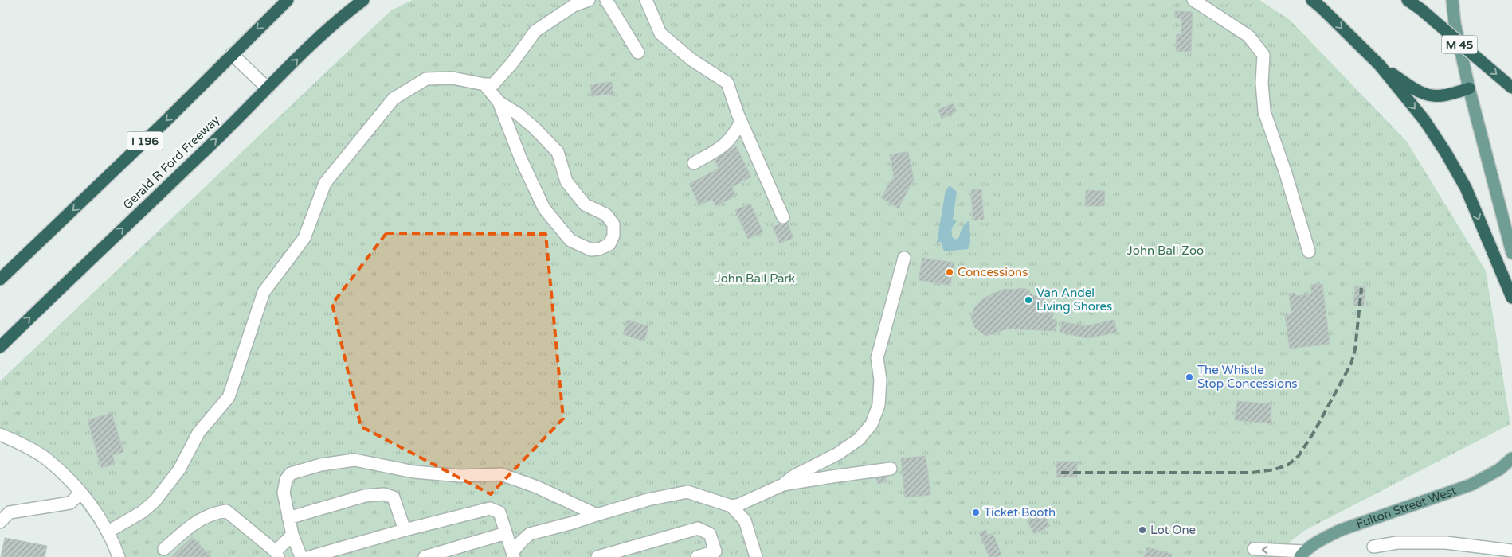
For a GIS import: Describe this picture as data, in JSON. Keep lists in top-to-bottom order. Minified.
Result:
{"streets":{"highway":["I 196","Gerald R Ford Freeway"],"main road":["M 45","Fulton Street West"]},"parks":["John Ball Zoo","John Ball Park"],"places":["Concessions","Van Andel Living Shores","The Whistle Stop Concessions","Ticket Booth","Lot One"]}
